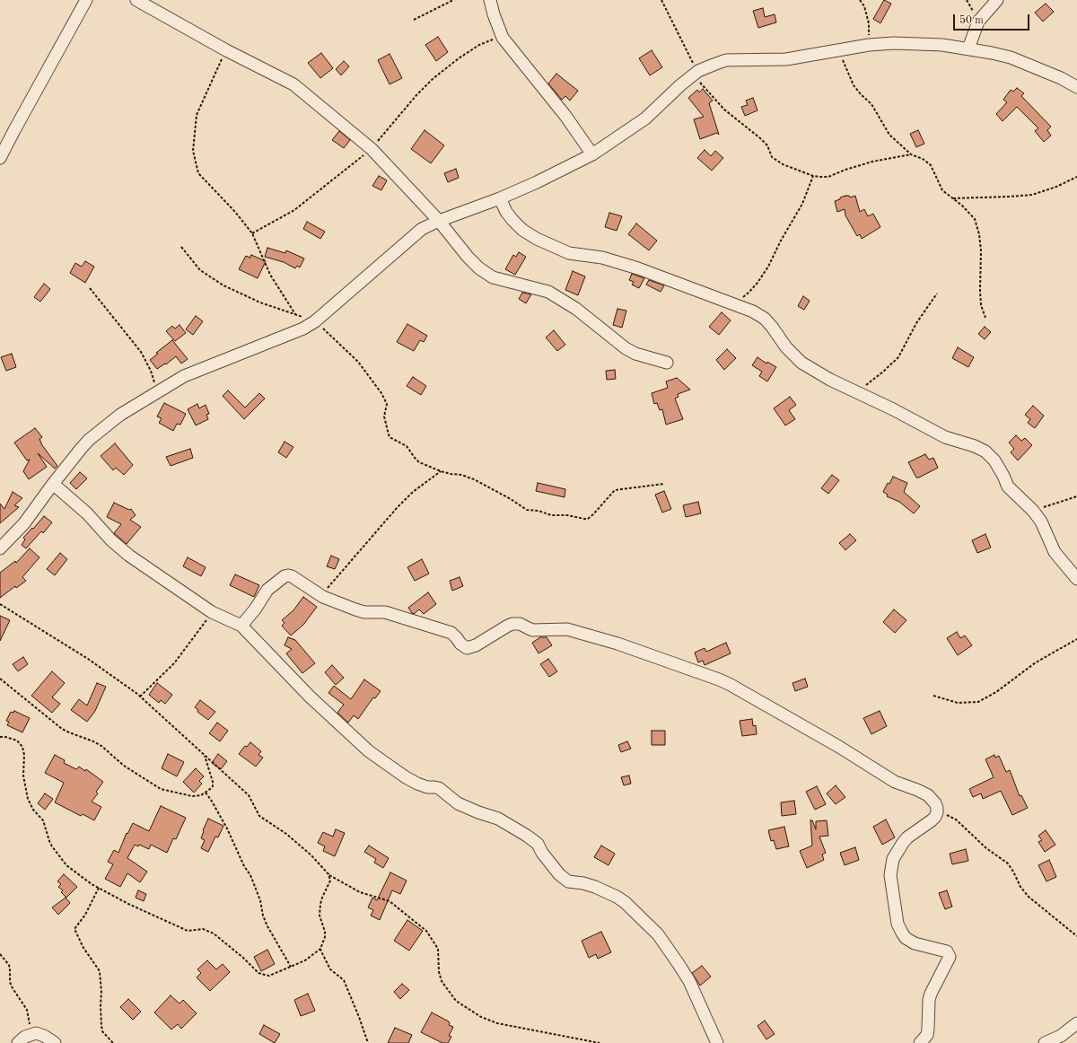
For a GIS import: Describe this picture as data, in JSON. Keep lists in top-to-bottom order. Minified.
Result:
{"scale_bar":"50 m"}
